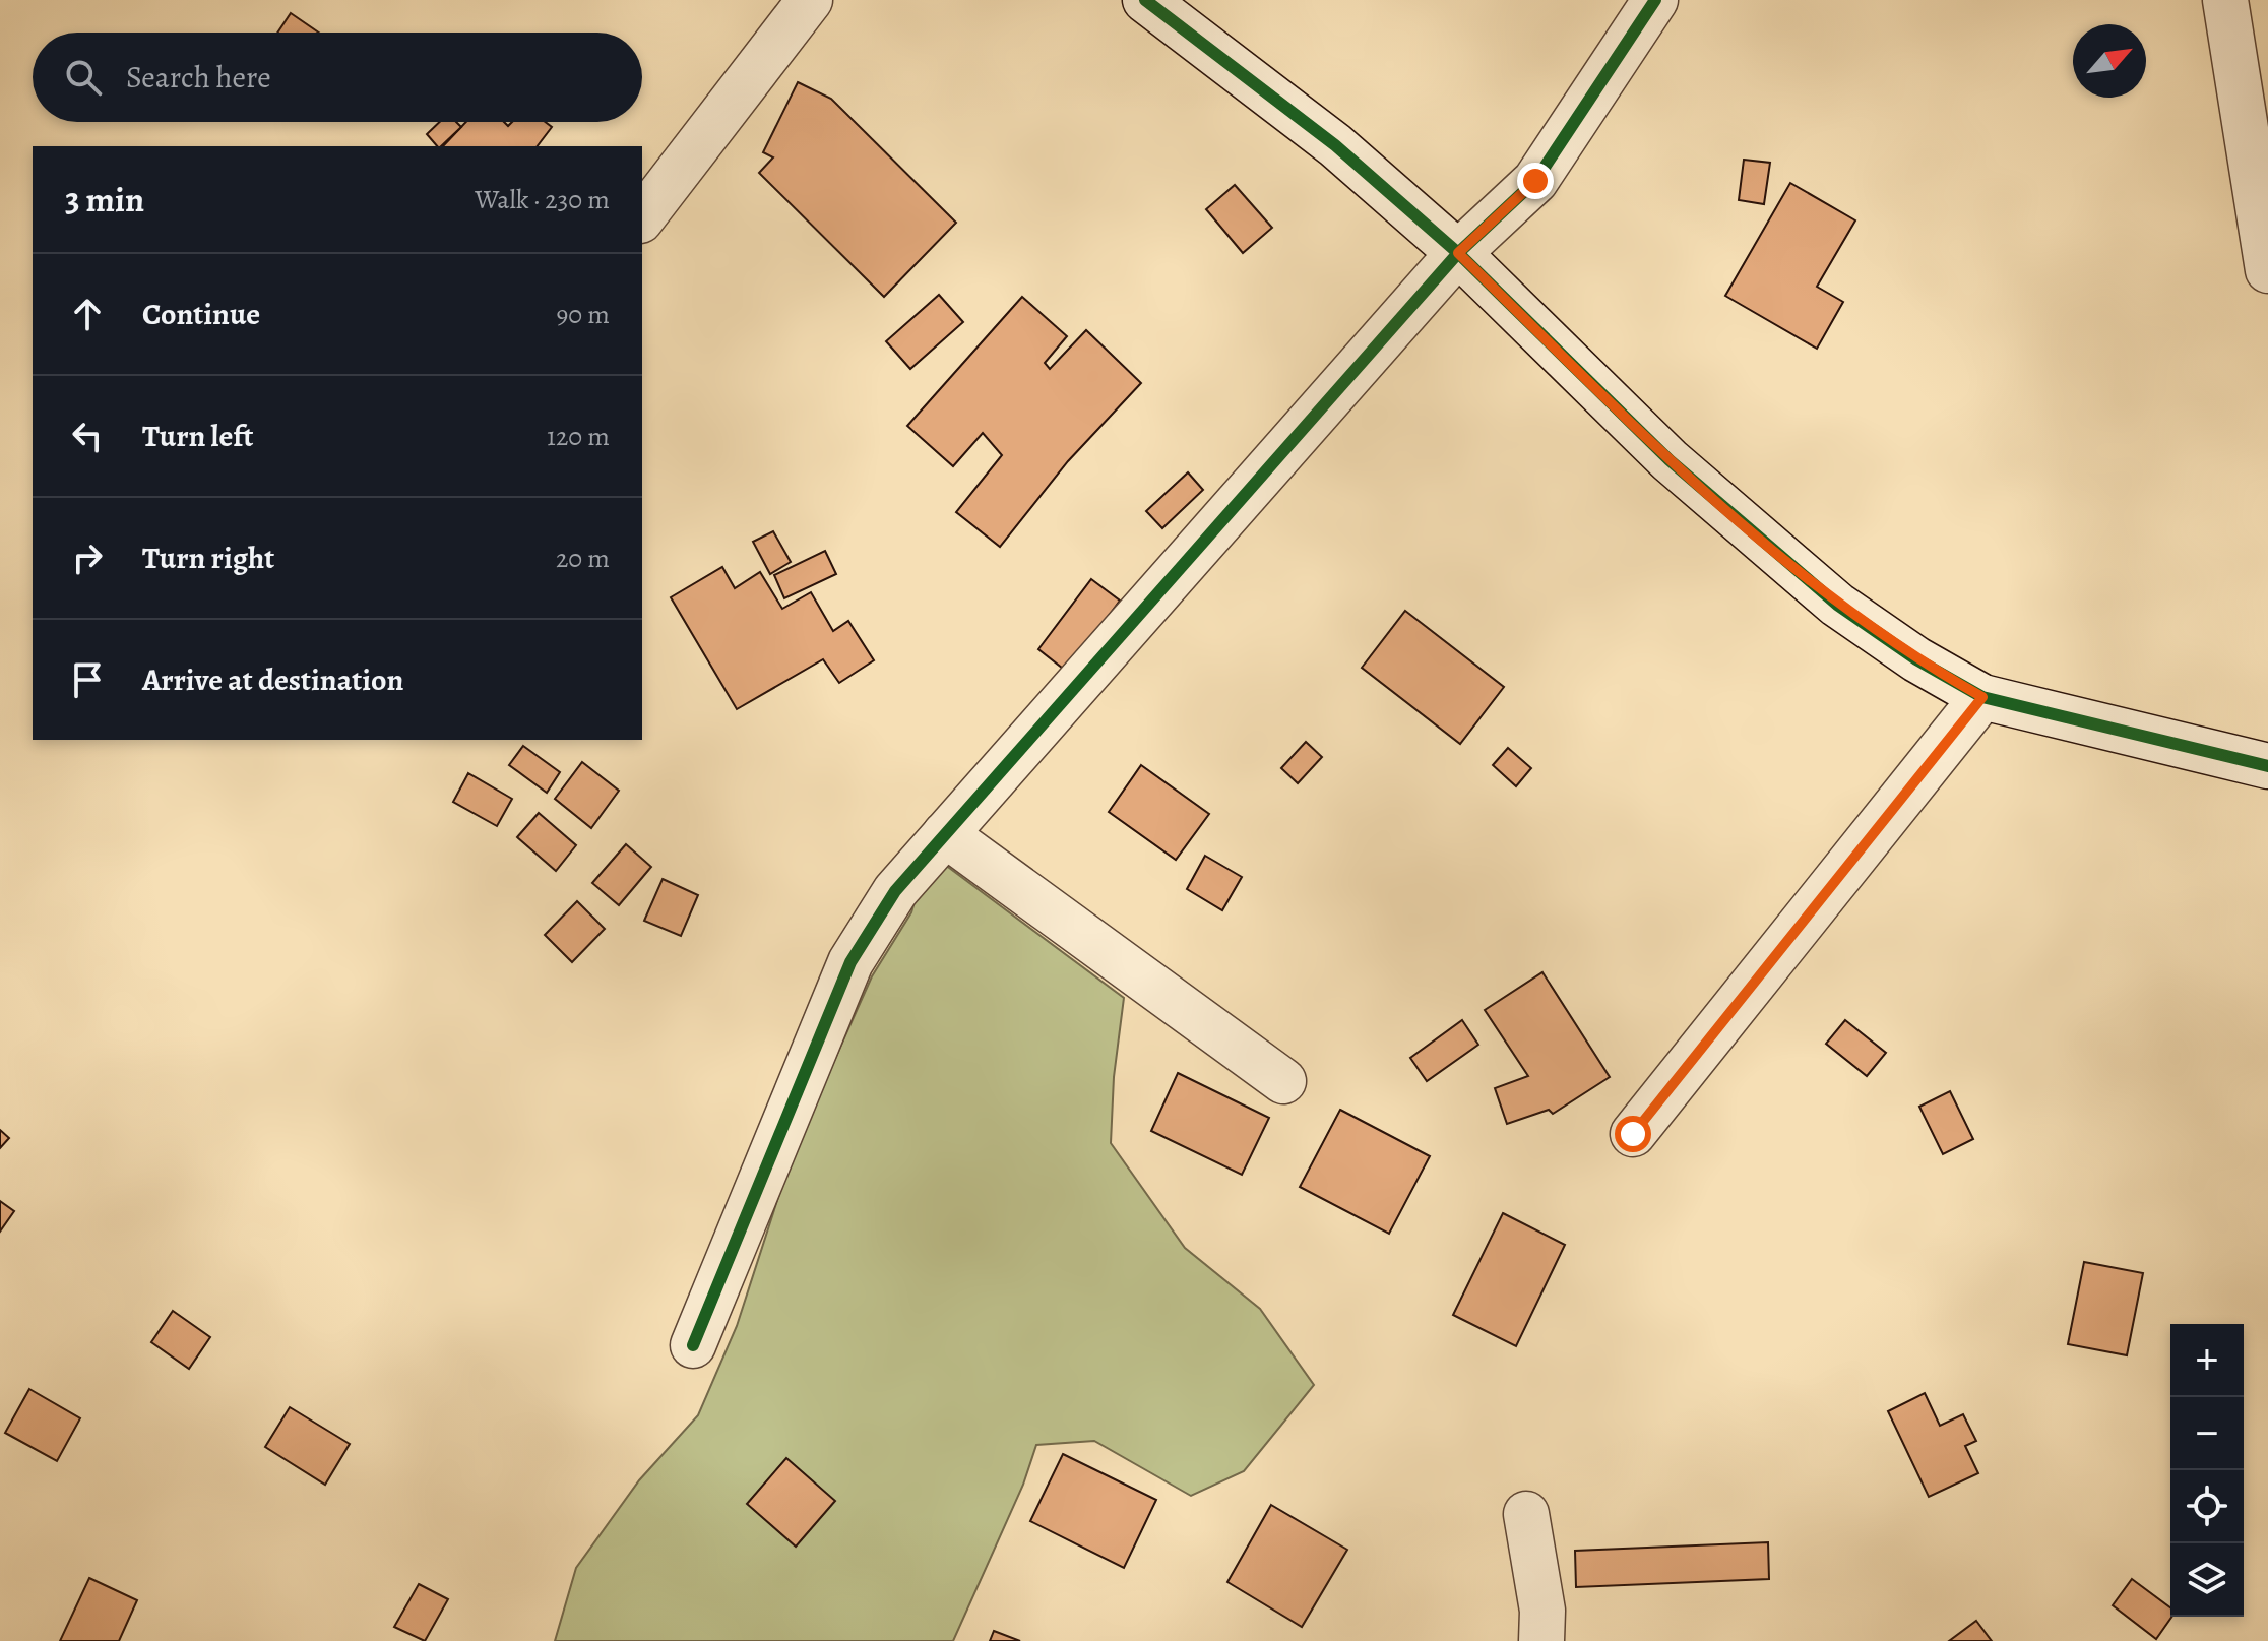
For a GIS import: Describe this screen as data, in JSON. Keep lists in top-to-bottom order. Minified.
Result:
{"north":"top right","page":{"search":"Search here","heading":["3 min","Walk · 230 m"],"list":[["Continue","90 m"],["Turn left","120 m"],["Turn right","20 m"],"Arrive at destination"],"map_buttons":["+","−"]}}
